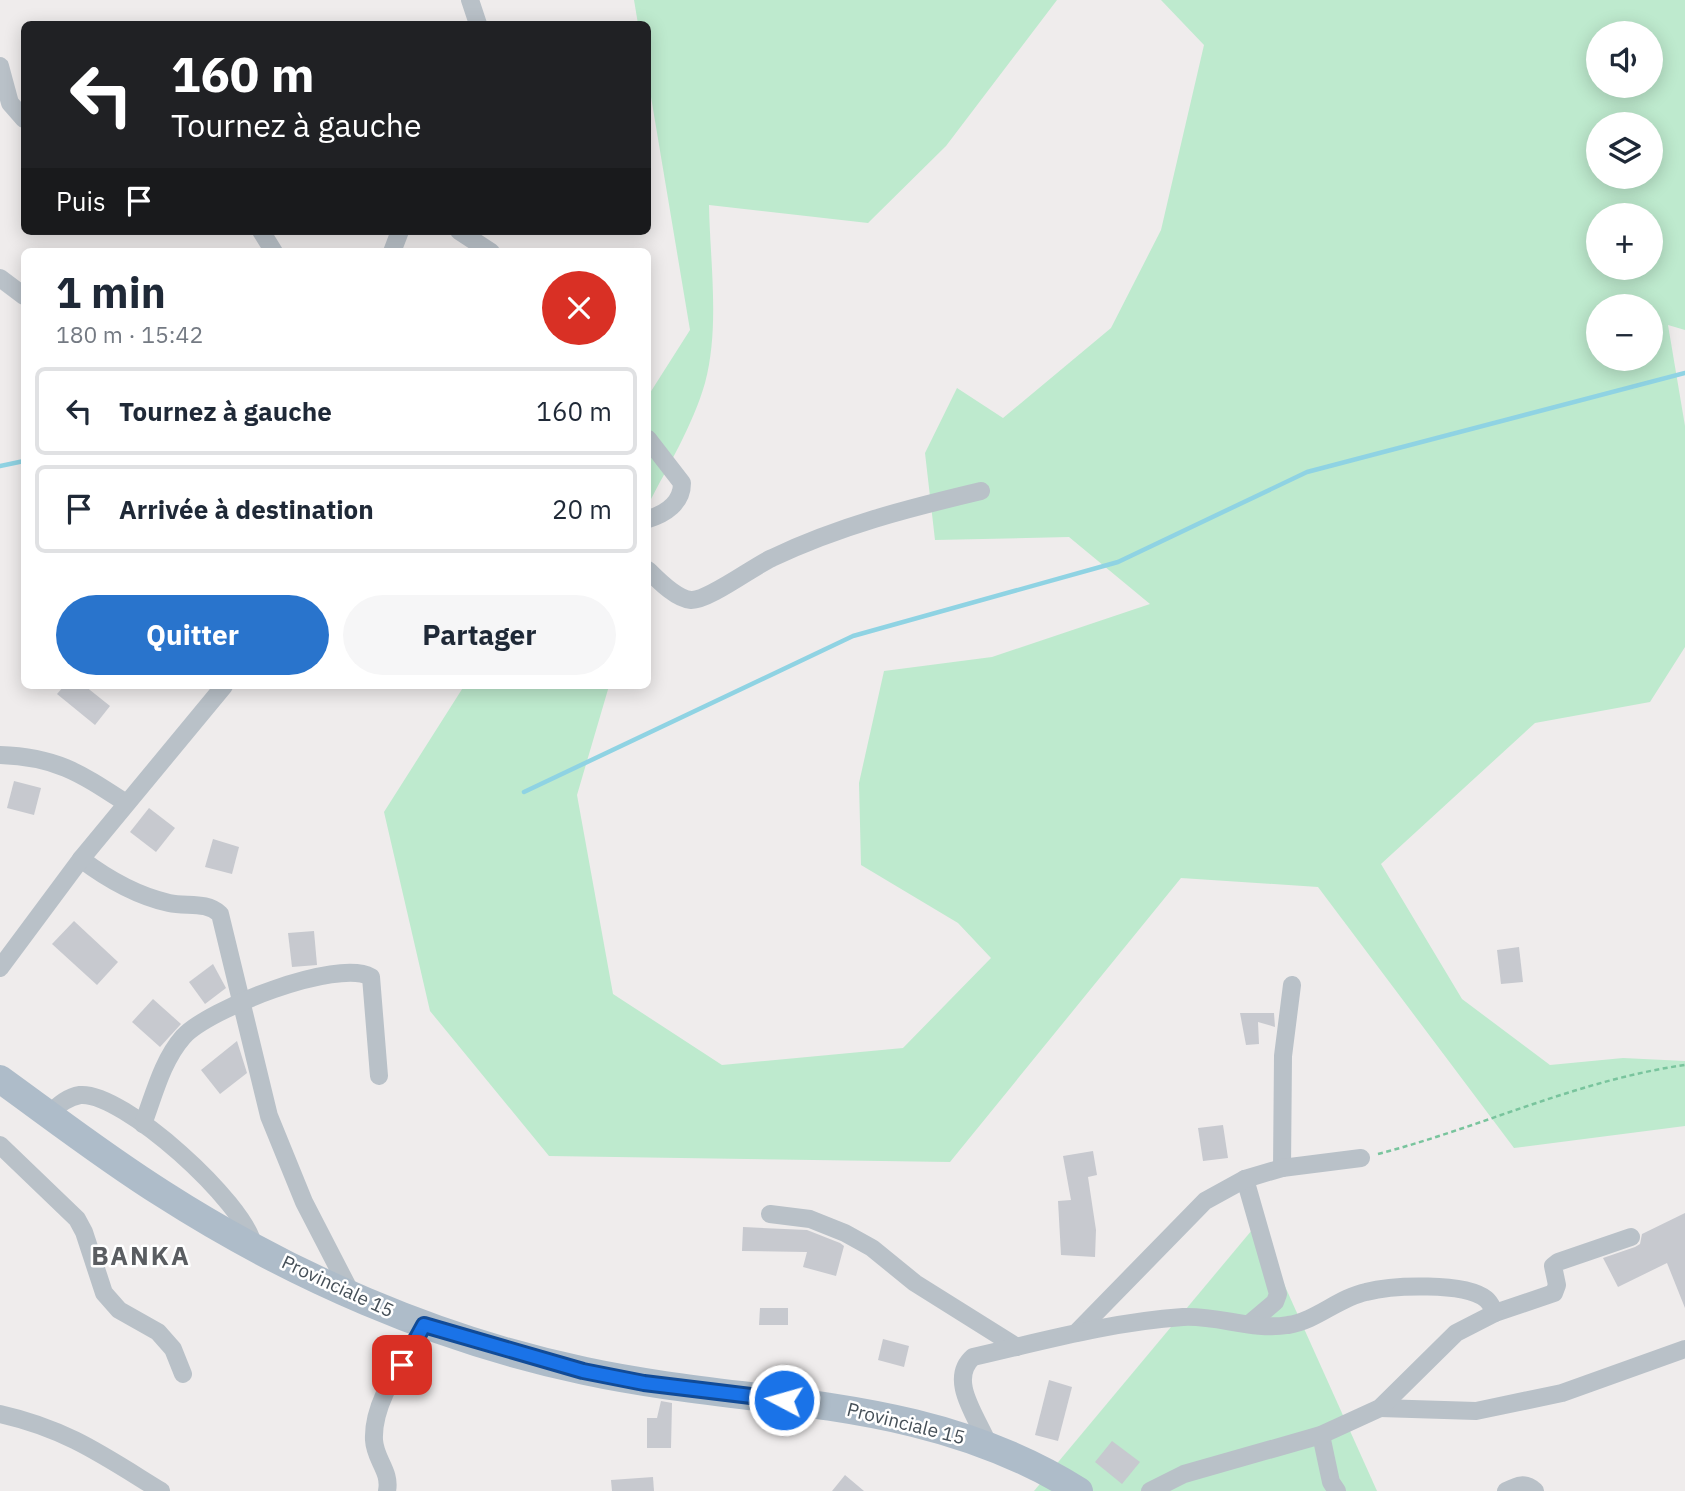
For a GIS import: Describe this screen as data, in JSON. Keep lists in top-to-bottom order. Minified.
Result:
{"streets":{"main road":["Provinciale 15"]},"districts":["BANKA"],"page":{"map_buttons":["+","−"],"turn":["160 m","Tournez à gauche"],"then":"Puis","heading":["1 min","180 m · 15:42"],"list":[{"name":"Tournez à gauche","value":"160 m"},{"name":"Arrivée à destination","value":"20 m"}],"buttons":["Quitter","Partager"]}}
